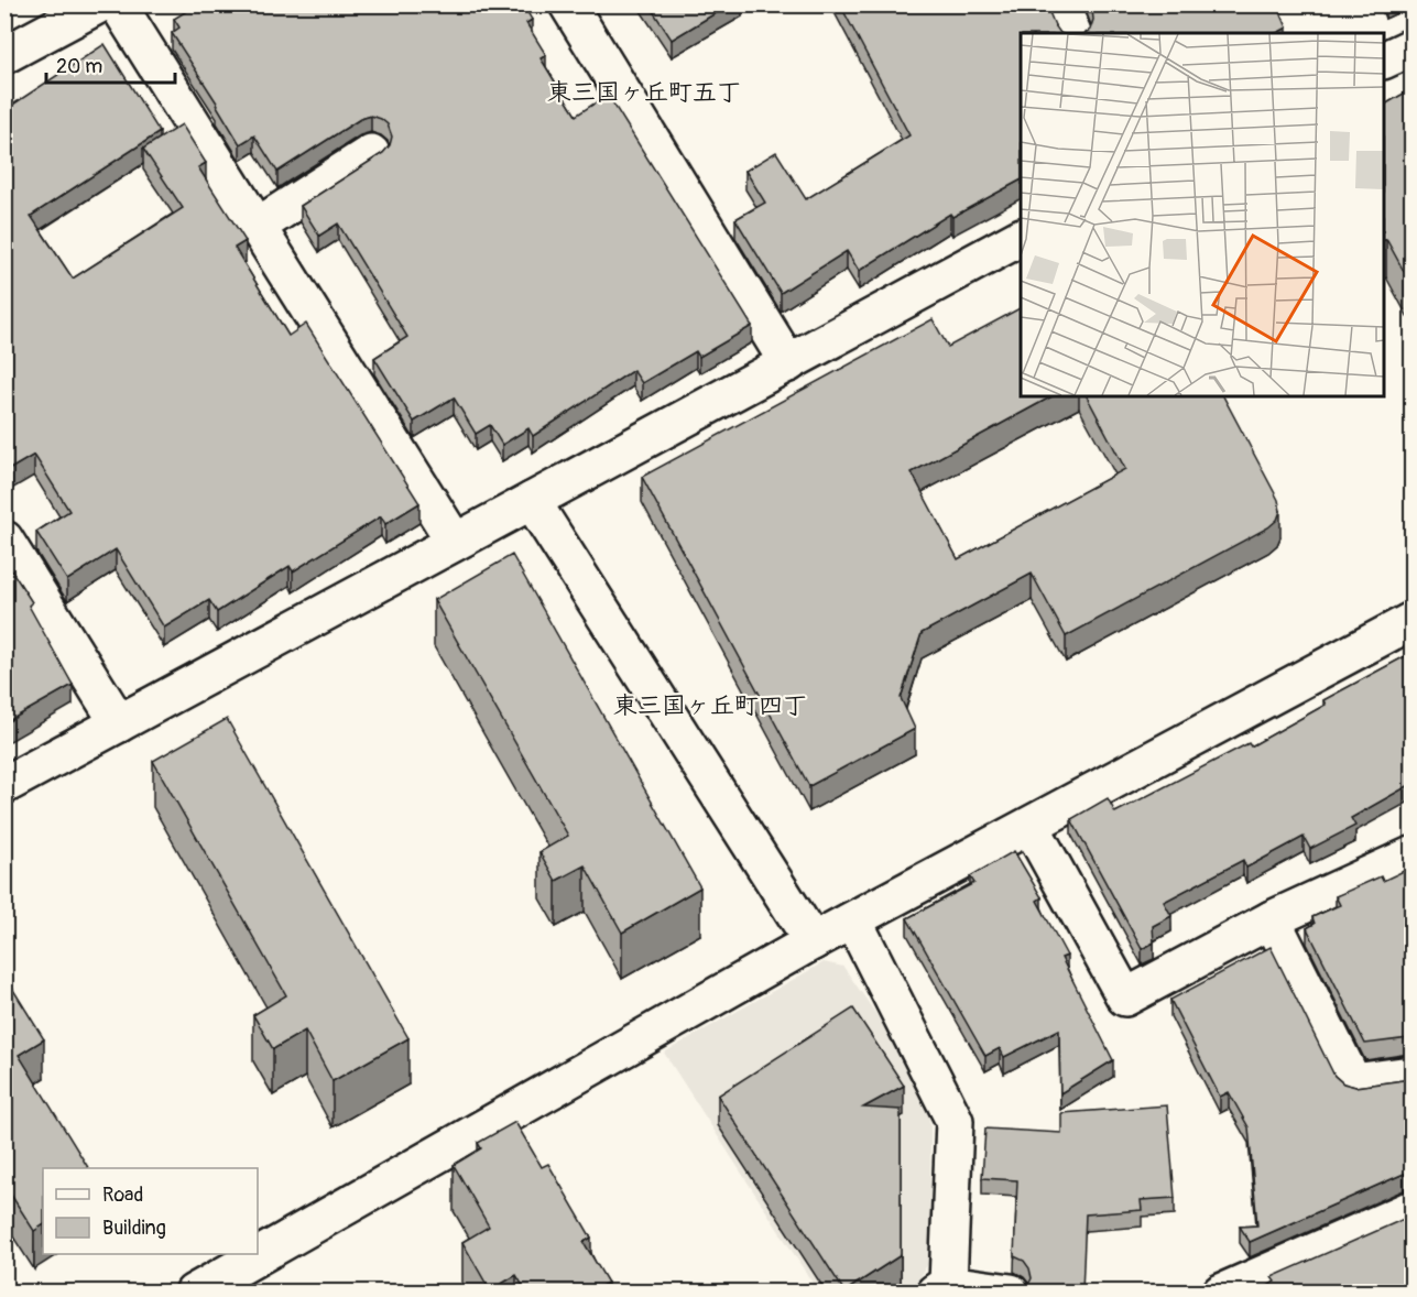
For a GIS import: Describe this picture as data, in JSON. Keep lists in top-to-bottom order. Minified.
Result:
{"districts":["東三国ヶ丘町五丁","東三国ヶ丘町四丁"],"legend":["Road","Building"],"scale_bar":"20 m"}
